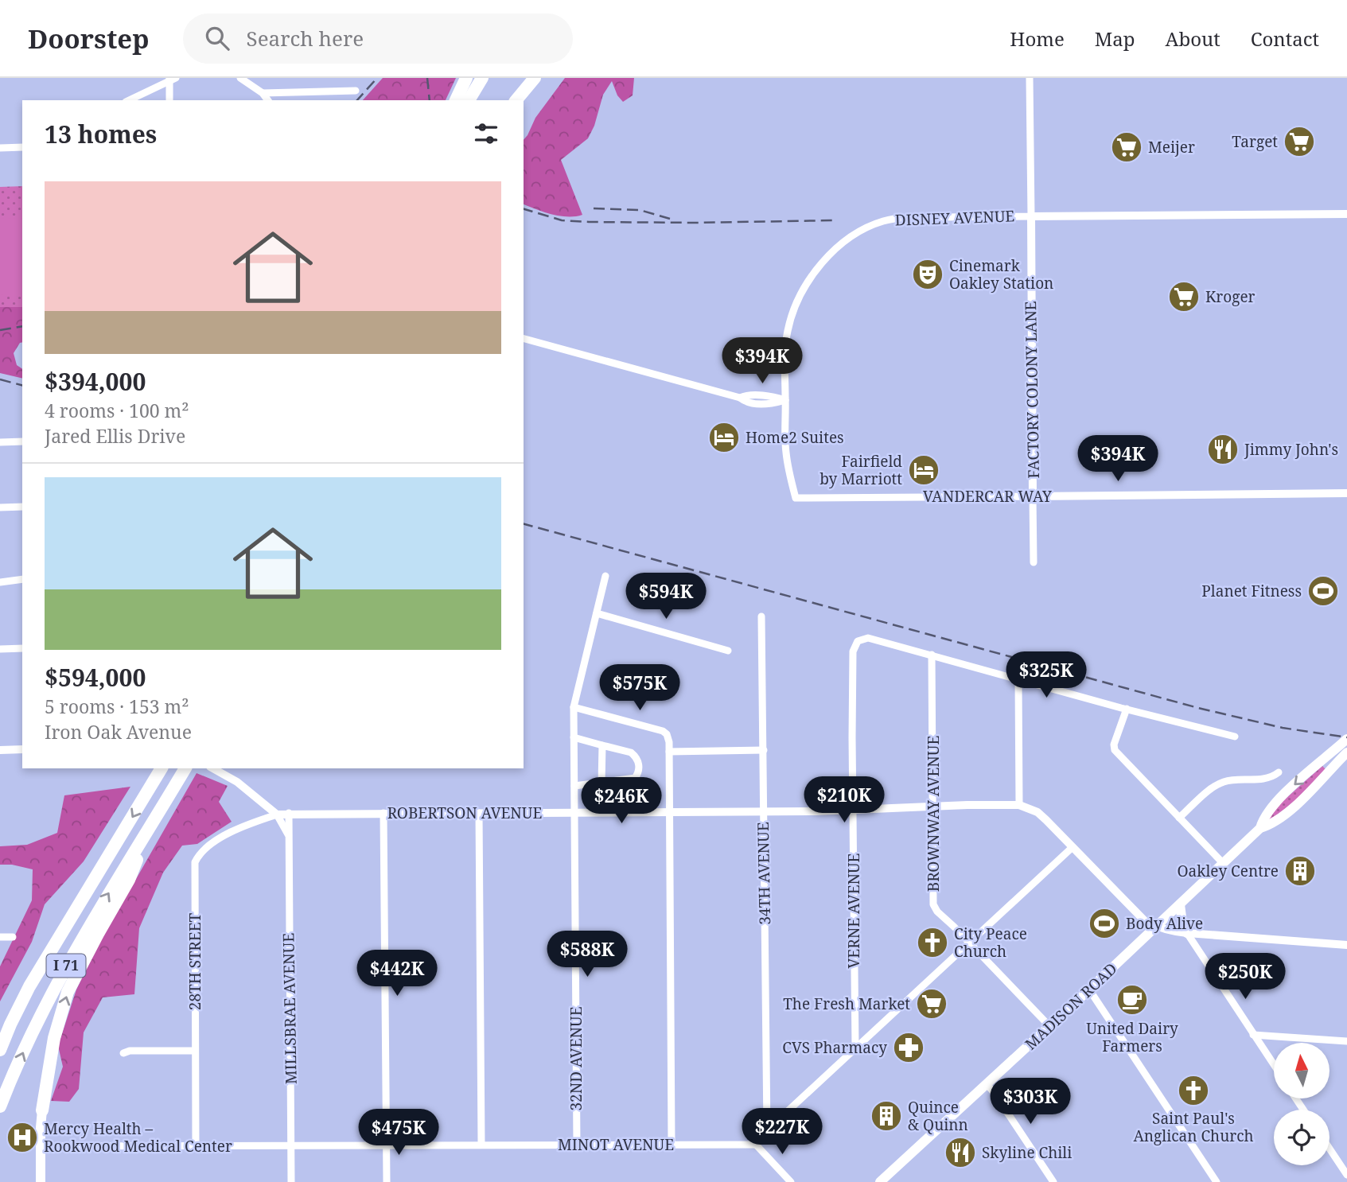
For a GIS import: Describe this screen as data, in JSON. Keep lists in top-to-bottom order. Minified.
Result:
{"streets":{"highway":["I 71"],"main road":["MADISON ROAD"],"street":["DISNEY AVENUE","FACTORY COLONY LANE","VANDERCAR WAY","ROBERTSON AVENUE","BROWNWAY AVENUE","34TH AVENUE","VERNE AVENUE","28TH STREET","MILLSBRAE AVENUE","32ND AVENUE","MINOT AVENUE"]},"crossings":[["DISNEY AVENUE","FACTORY COLONY LANE"],["DISNEY AVENUE","VANDERCAR WAY"],["FACTORY COLONY LANE","VANDERCAR WAY"],["ROBERTSON AVENUE","BROWNWAY AVENUE"],["ROBERTSON AVENUE","34TH AVENUE"],["ROBERTSON AVENUE","VERNE AVENUE"],["ROBERTSON AVENUE","28TH STREET"],["ROBERTSON AVENUE","MILLSBRAE AVENUE"],["ROBERTSON AVENUE","32ND AVENUE"],["BROWNWAY AVENUE","VERNE AVENUE"],["BROWNWAY AVENUE","MADISON ROAD"],["28TH STREET","MINOT AVENUE"],["MILLSBRAE AVENUE","MINOT AVENUE"],["32ND AVENUE","MINOT AVENUE"]],"places":{"supermarket":["Target","Meijer","Kroger","The Fresh Market"],"theatre":["Cinemark Oakley Station"],"hotel":["Home2 Suites","Fairfield by Marriott"],"restaurant":["Jimmy John's","Skyline Chili"],"sports":["Planet Fitness","Body Alive"],"building":["Oakley Centre","Quince & Quinn"],"church":["City Peace Church","Saint Paul's Anglican Church"],"cafe":["United Dairy Farmers"],"pharmacy":["CVS Pharmacy"],"hospital":["Mercy Health – Rookwood Medical Center"]},"north":"top","page":{"header":"Doorstep","search":"Search here","nav":["Home","Map","About","Contact"],"heading":"13 homes","list":[{"name":"$394,000","note":"4 rooms · 100 m² · Jared Ellis Drive"},{"name":"$594,000","note":"5 rooms · 153 m² · Iron Oak Avenue"}],"price":["$394K","$394K","$594K","$325K","$575K","$210K","$246K","$588K","$442K","$250K","$303K","$227K","$475K"]}}
